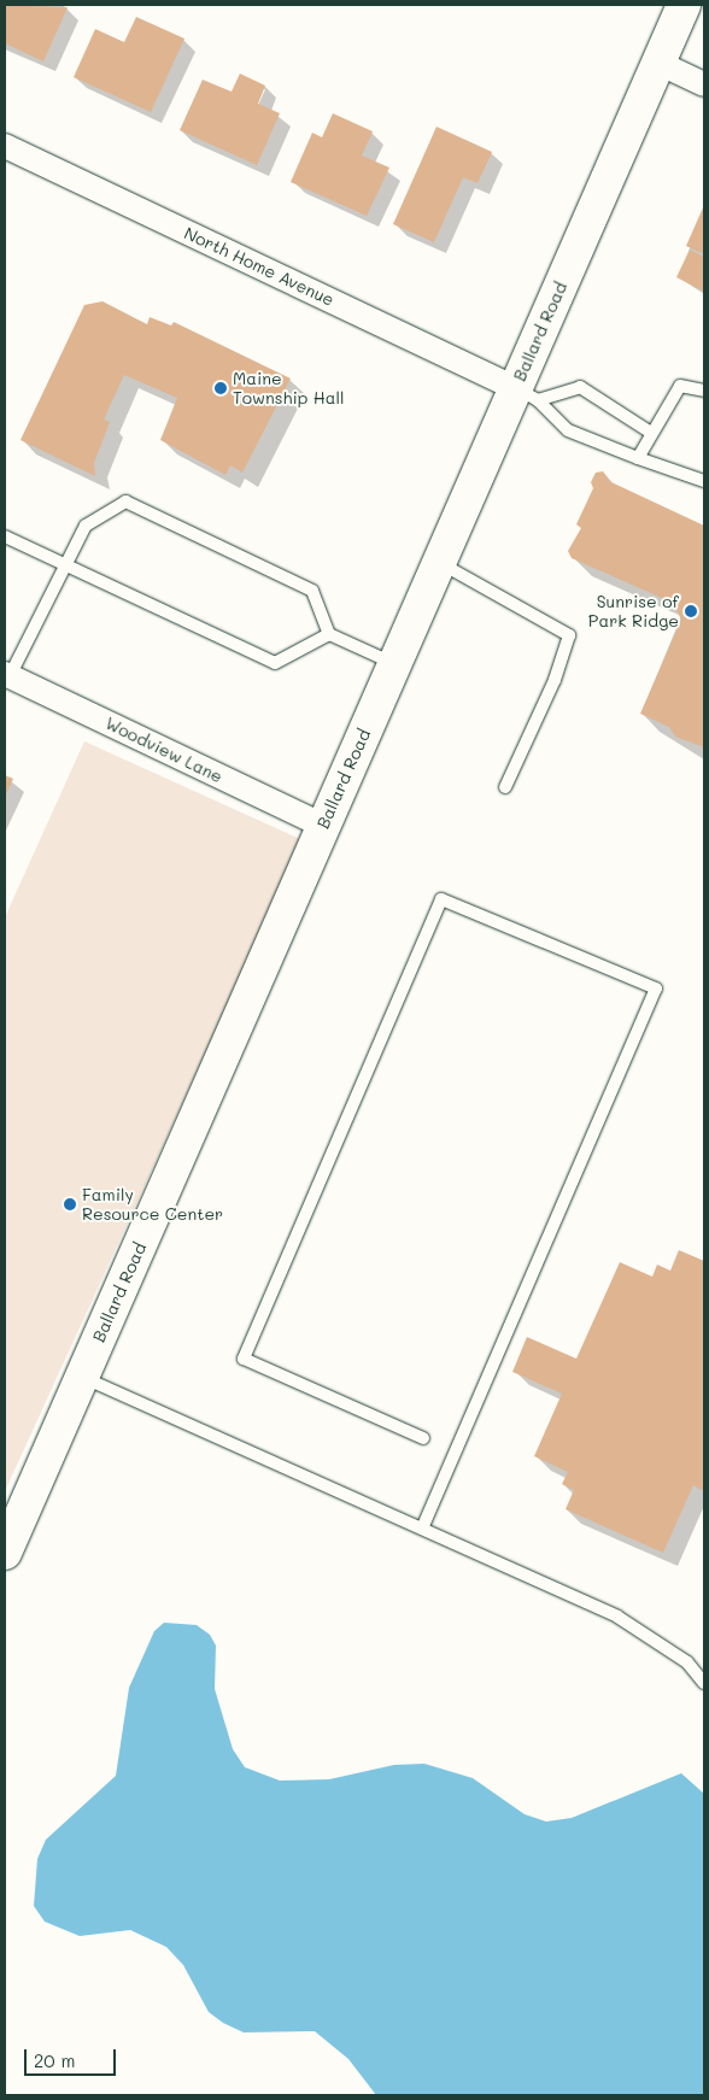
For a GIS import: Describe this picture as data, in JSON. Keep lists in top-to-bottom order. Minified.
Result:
{"streets":{"street":["North Home Avenue","Ballard Road","Woodview Lane"]},"crossings":[["North Home Avenue","Ballard Road"],["Ballard Road","Woodview Lane"]],"places":["Maine Township Hall","Sunrise of Park Ridge","Family Resource Center"],"scale_bar":"20 m"}
